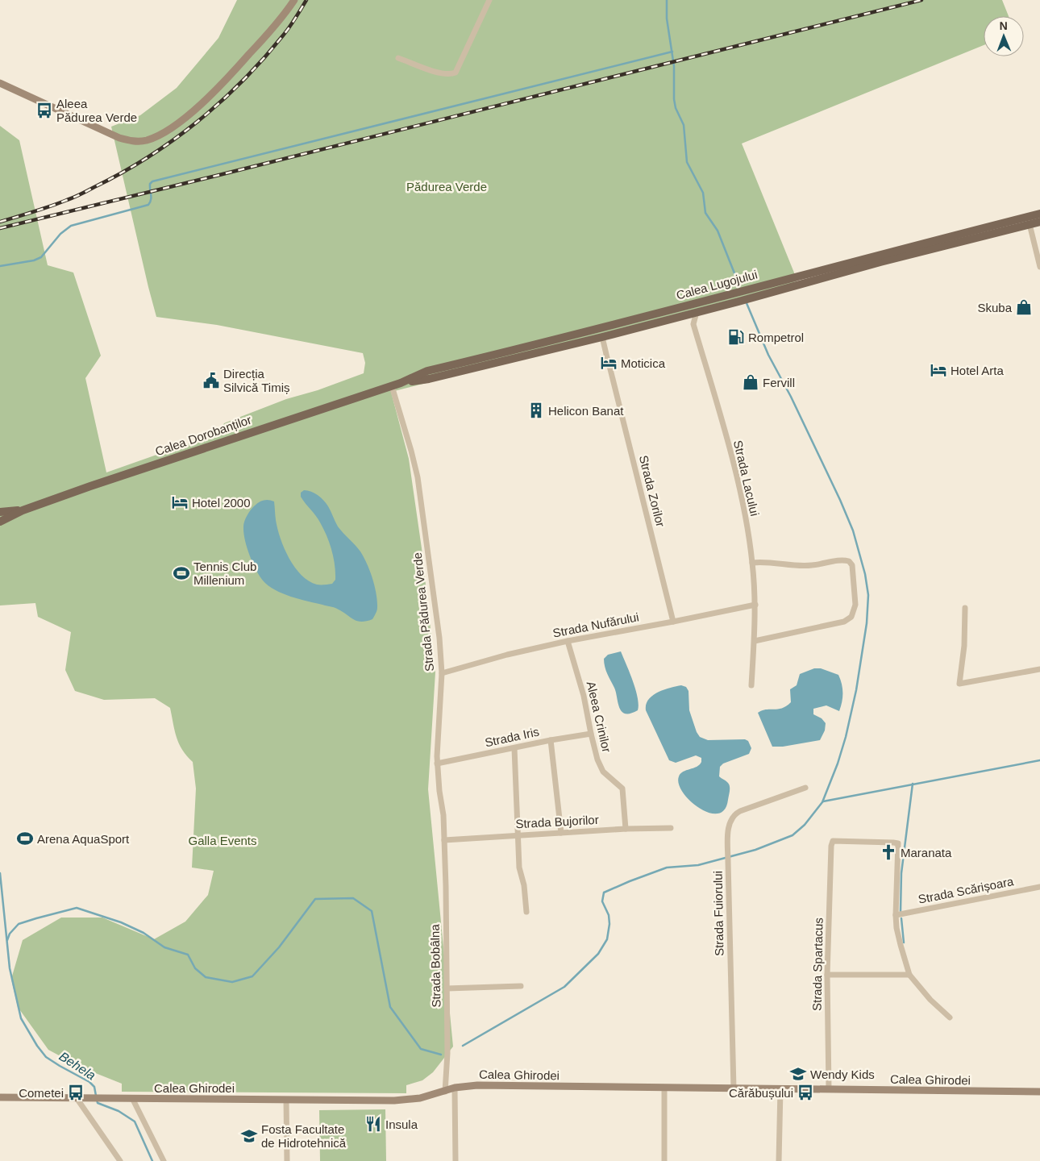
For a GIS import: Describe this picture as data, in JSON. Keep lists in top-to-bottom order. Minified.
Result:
{"streets":{"main road":["Calea Lugojului","Calea Dorobanților"],"street":["Strada Lacului","Strada Zorilor","Strada Pădurea Verde","Strada Nufărului","Aleea Crinilor","Strada Iris","Strada Bujorilor","Strada Scărișoara","Strada Fuiorului","Strada Spartacus","Strada Bobâlna","Calea Ghirodei"]},"crossings":[["Calea Lugojului","Calea Dorobanților"],["Calea Lugojului","Strada Zorilor"],["Calea Lugojului","Strada Pădurea Verde"],["Calea Dorobanților","Strada Pădurea Verde"],["Strada Lacului","Strada Nufărului"],["Strada Zorilor","Strada Nufărului"],["Strada Pădurea Verde","Strada Nufărului"],["Strada Pădurea Verde","Strada Iris"],["Strada Pădurea Verde","Strada Bujorilor"],["Strada Pădurea Verde","Strada Bobâlna"],["Strada Nufărului","Aleea Crinilor"],["Aleea Crinilor","Strada Iris"],["Aleea Crinilor","Strada Bujorilor"],["Strada Bujorilor","Strada Bobâlna"],["Strada Scărișoara","Strada Spartacus"],["Strada Fuiorului","Calea Ghirodei"],["Strada Spartacus","Calea Ghirodei"],["Strada Bobâlna","Calea Ghirodei"]],"water":["Behela"],"parks":["Pădurea Verde","Galla Events"],"places":{"bus stop":["Aleea Pădurea Verde","Cometei","Cărăbușului"],"shop":["Skuba","Fervill"],"fuel station":["Rompetrol"],"hotel":["Moticica","Hotel Arta","Hotel 2000"],"public building":["Direcția Silvică Timiș"],"building":["Helicon Banat"],"sports":["Tennis Club Millenium","Arena AquaSport"],"church":["Maranata"],"school or university":["Wendy Kids","Fosta Facultate de Hidrotehnică"],"restaurant":["Insula"]},"north":"top"}
